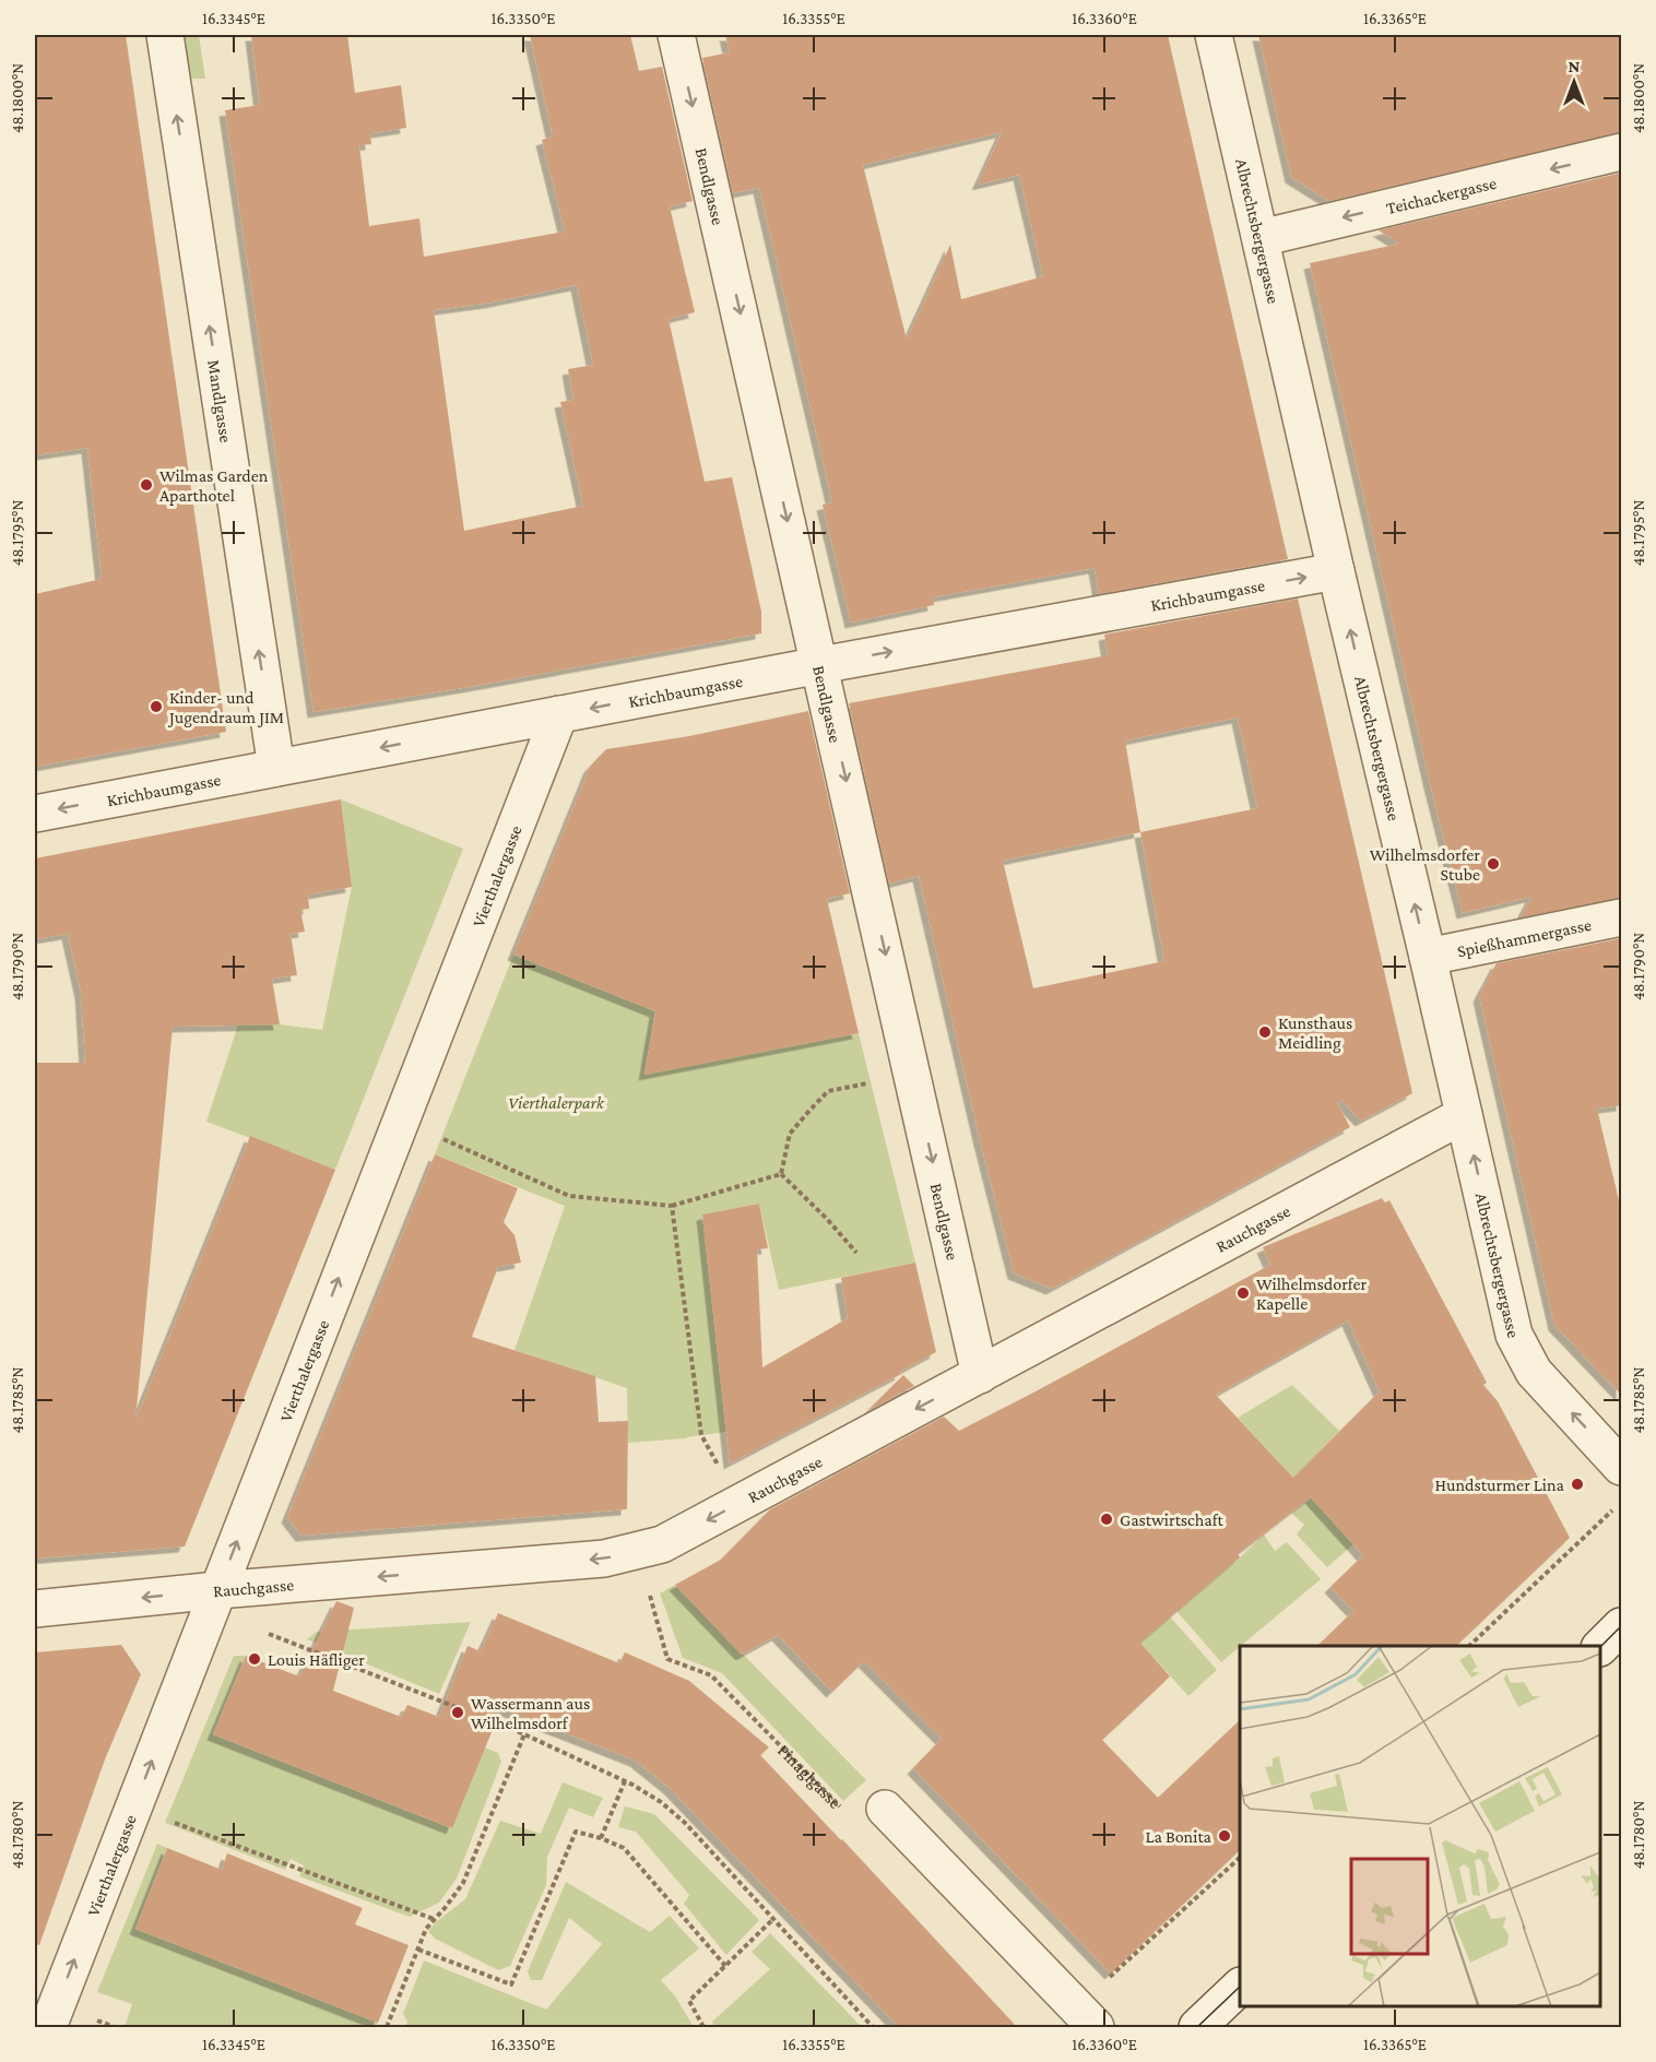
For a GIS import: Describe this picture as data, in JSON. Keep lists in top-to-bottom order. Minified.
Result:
{"streets":{"street":["Bendlgasse","Teichackergasse","Albrechtsbergergasse","Mandlgasse","Krichbaumgasse","Vierthalergasse","Spießhammergasse","Rauchgasse"],"path":["Pinaglgasse"]},"crossings":[["Bendlgasse","Krichbaumgasse"],["Bendlgasse","Rauchgasse"],["Teichackergasse","Albrechtsbergergasse"],["Albrechtsbergergasse","Krichbaumgasse"],["Albrechtsbergergasse","Spießhammergasse"],["Albrechtsbergergasse","Rauchgasse"],["Mandlgasse","Krichbaumgasse"],["Krichbaumgasse","Vierthalergasse"],["Vierthalergasse","Rauchgasse"],["Rauchgasse","Pinaglgasse"]],"one_way":["Bendlgasse","Teichackergasse","Albrechtsbergergasse","Mandlgasse","Vierthalergasse","Rauchgasse"],"parks":["Vierthalerpark"],"places":["Wilmas Garden Aparthotel","Kinder- und Jugendraum JIM","Wilhelmsdorfer Stube","Kunsthaus Meidling","Wilhelmsdorfer Kapelle","Hundsturmer Lina","Gastwirtschaft","Louis Häfliger","Wassermann aus Wilhelmsdorf","La Bonita"],"north":"top","coordinates":["16.3345°E","16.3350°E","16.3355°E","16.3360°E","16.3365°E","48.1800°N","48.1795°N","48.1790°N","48.1785°N","48.1780°N"]}
